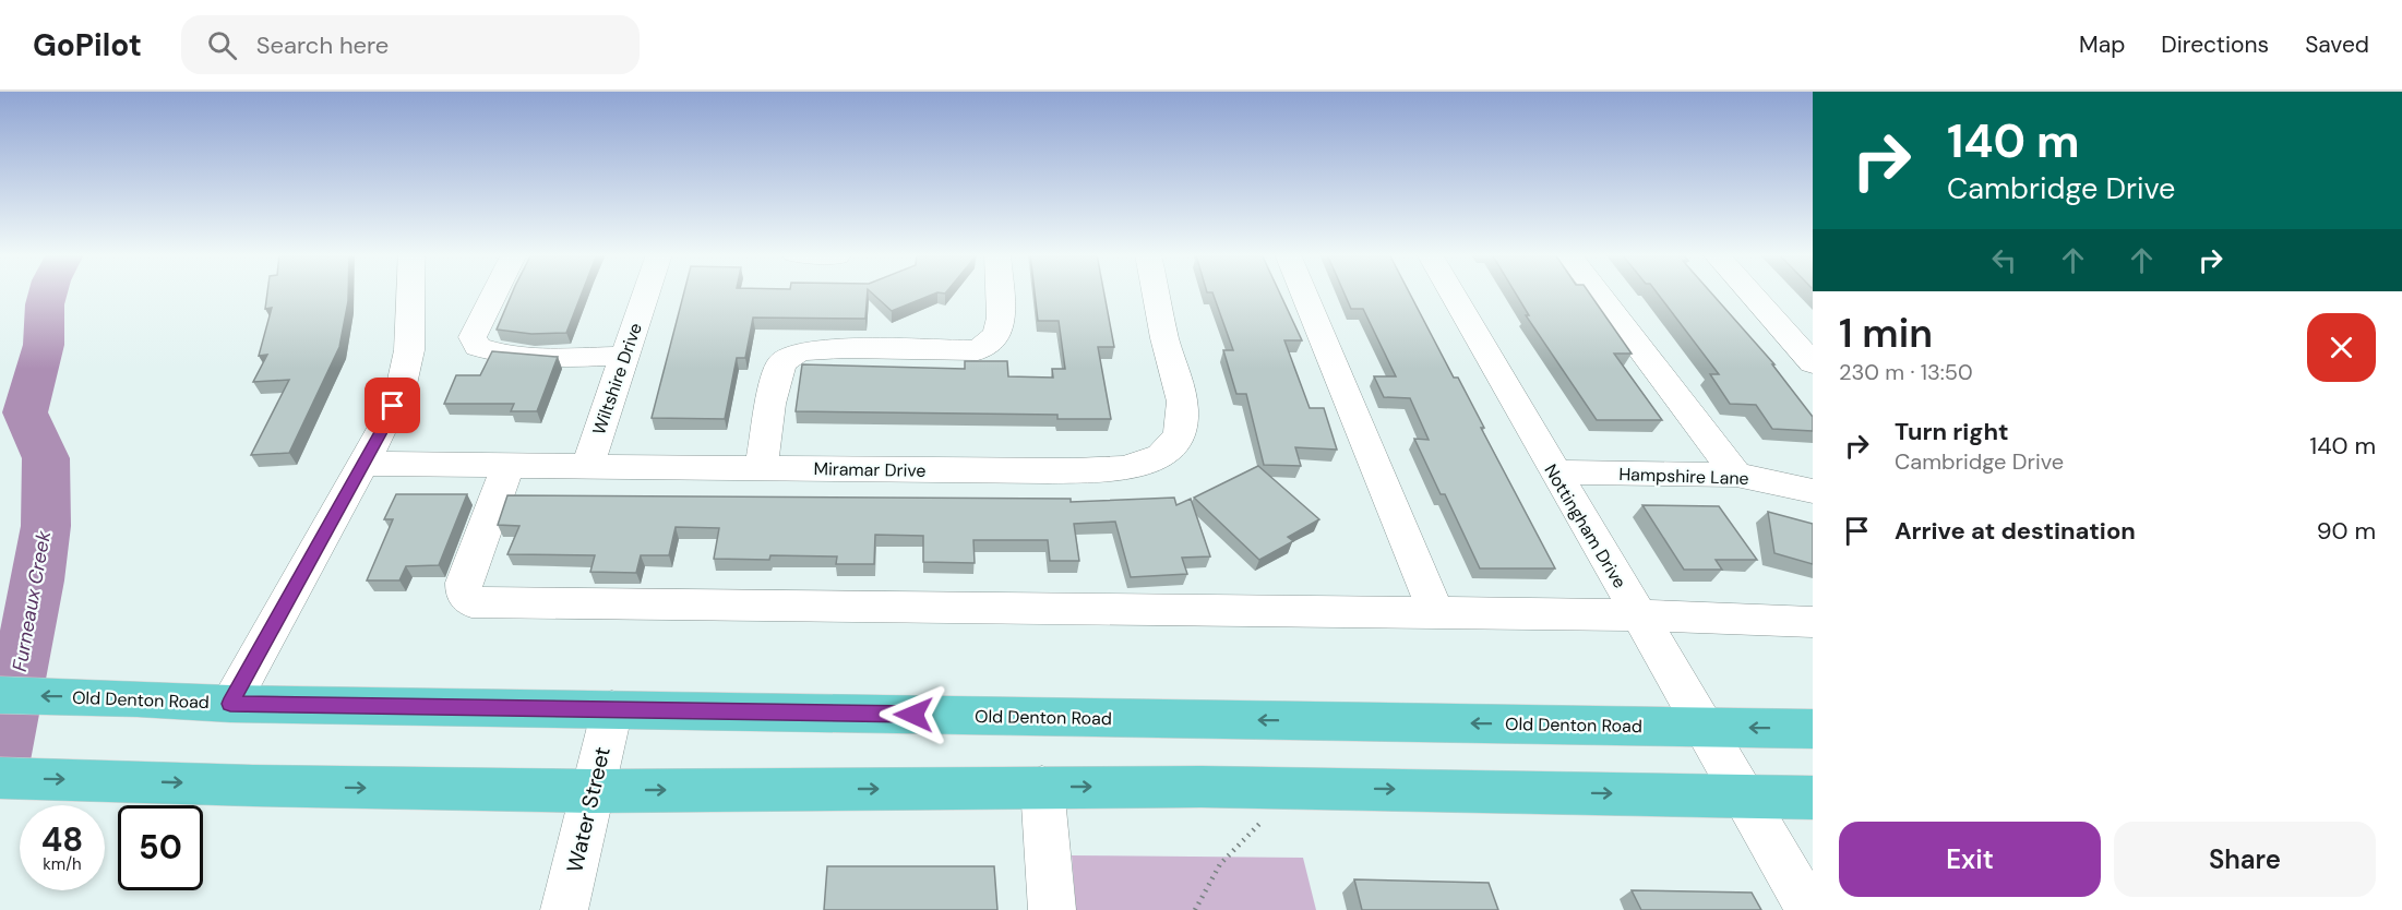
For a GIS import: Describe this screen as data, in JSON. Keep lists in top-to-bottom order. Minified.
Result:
{"streets":{"main road":["Old Denton Road"],"street":["Wiltshire Drive","Miramar Drive","Hampshire Lane","Nottingham Drive","Water Street"]},"crossings":[["Wiltshire Drive","Miramar Drive"],["Hampshire Lane","Nottingham Drive"],["Nottingham Drive","Old Denton Road"],["Old Denton Road","Water Street"]],"water":["Furneaux Creek"],"page":{"header":"GoPilot","search":"Search here","nav":["Map","Directions","Saved"],"turn":["140 m","Cambridge Drive"],"heading":["1 min","230 m · 13:50"],"list":[{"name":"Turn right","note":"Cambridge Drive","value":"140 m"},{"name":"Arrive at destination","value":"90 m"}],"speed":"48 km/h","limit":"50","buttons":["Exit","Share"]}}
